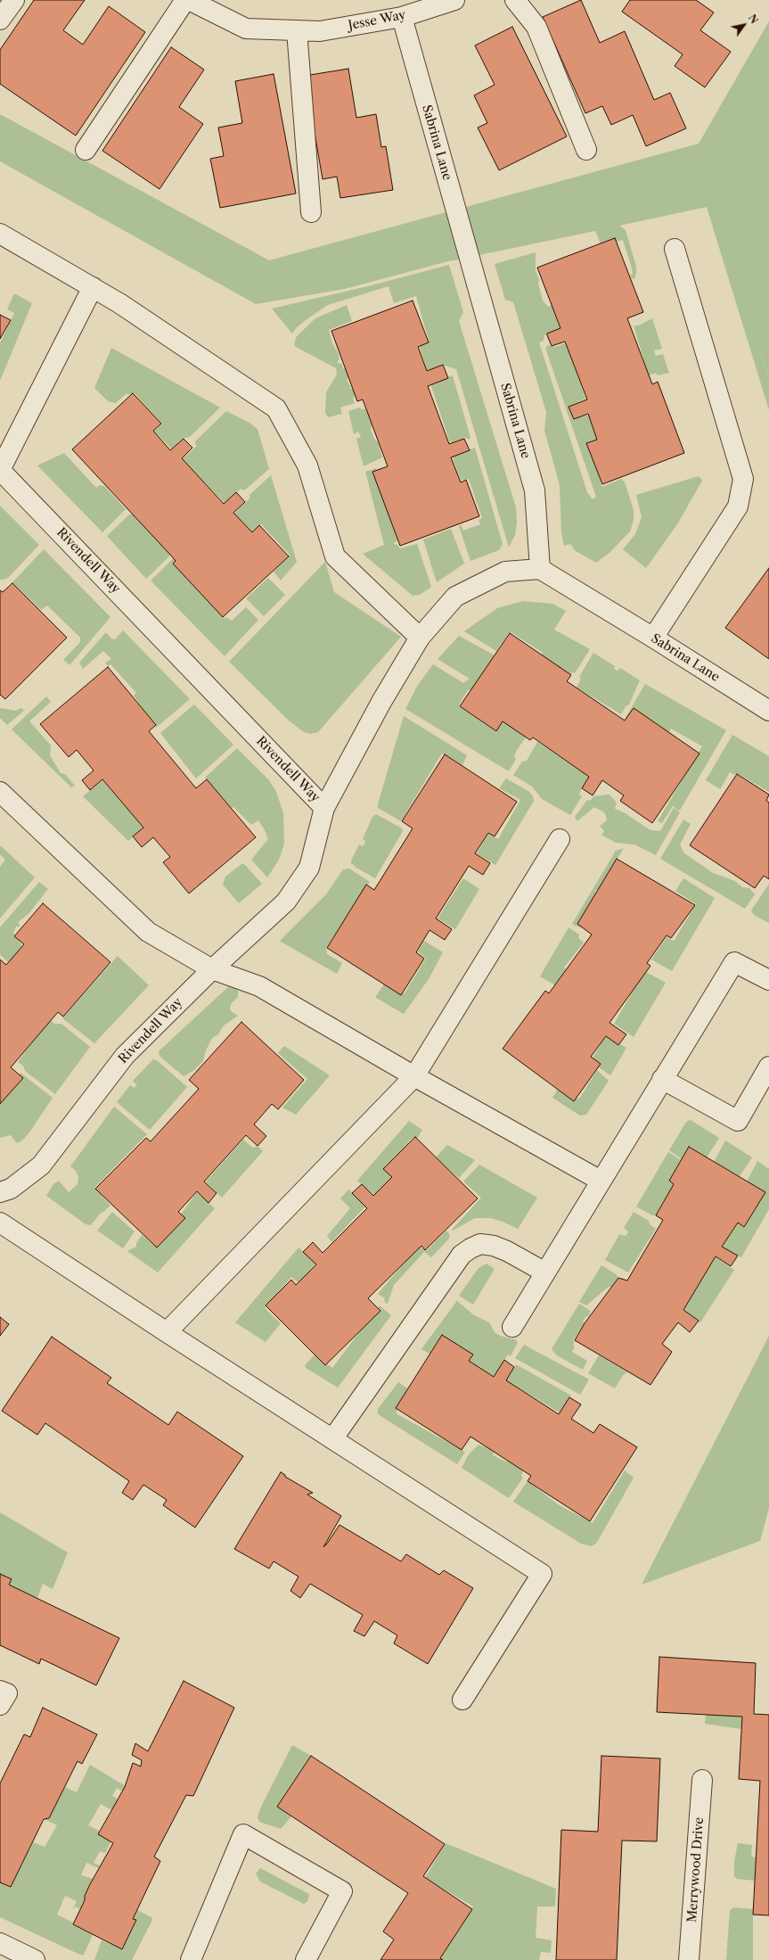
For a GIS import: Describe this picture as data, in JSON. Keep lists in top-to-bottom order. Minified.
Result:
{"streets":{"street":["Jesse Way","Sabrina Lane","Rivendell Way","Merrywood Drive"]},"crossings":[["Jesse Way","Sabrina Lane"]],"north":"top right"}
